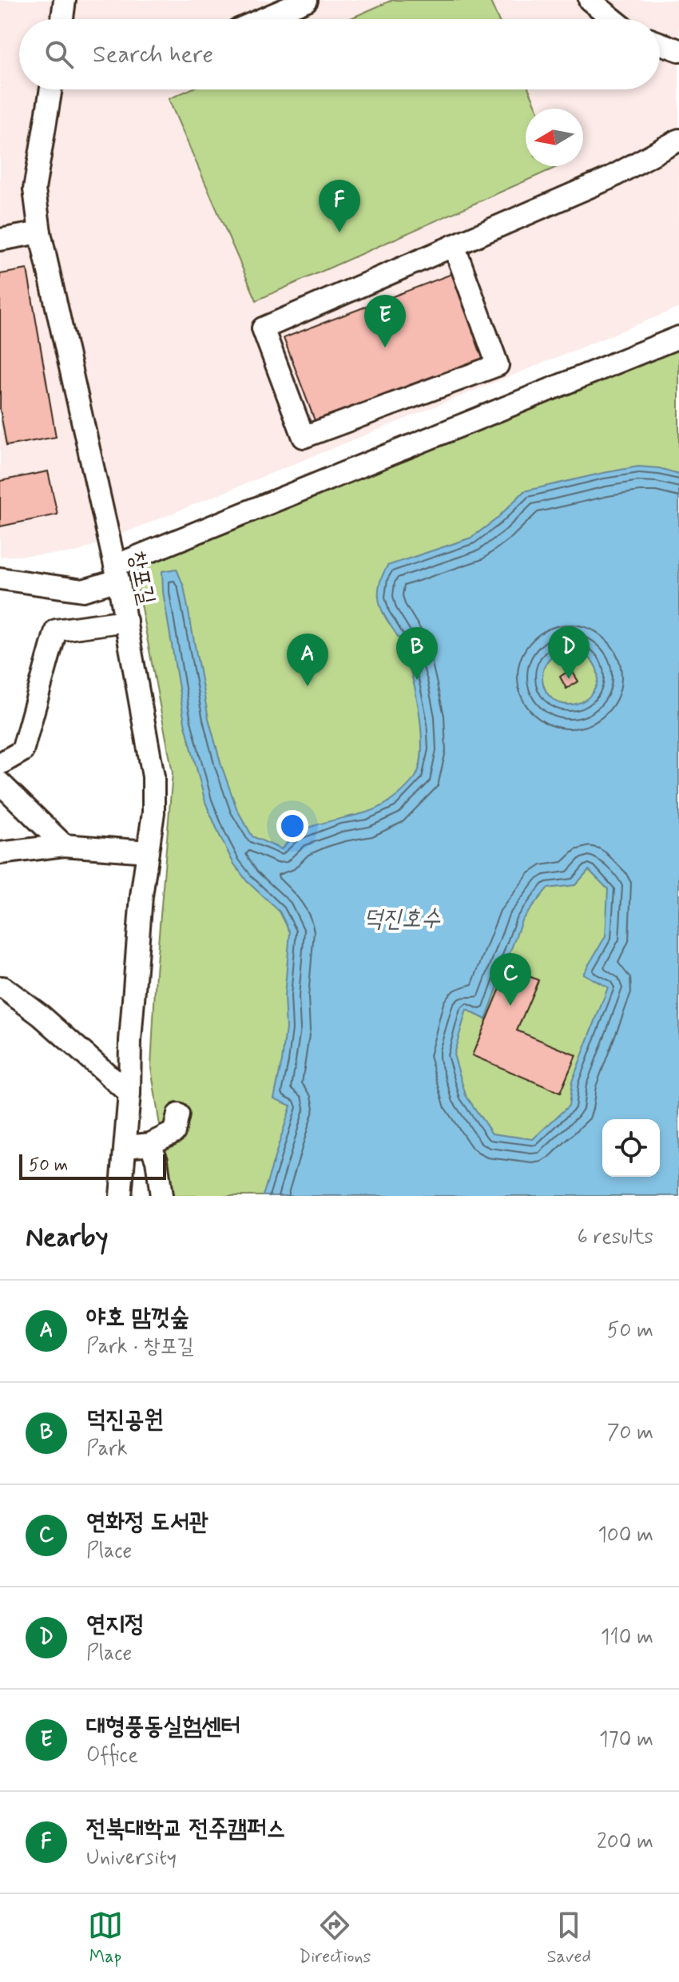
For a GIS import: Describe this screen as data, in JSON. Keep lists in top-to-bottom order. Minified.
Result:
{"streets":{"street":["창포길"]},"water":["덕진호수"],"scale_bar":"50 m","north":"left","page":{"search":"Search here","pins":["F","E","D","B","A","C"],"scale":"50 m","heading":["Nearby","6 results"],"list":[{"mark":"A","name":"야호 맘껏숲","note":"Park · 창포길","value":"50 m"},{"mark":"B","name":"덕진공원","note":"Park","value":"70 m"},{"mark":"C","name":"연화정 도서관","note":"Place","value":"100 m"},{"mark":"D","name":"연지정","note":"Place","value":"110 m"},{"mark":"E","name":"대형풍동실험센터","note":"Office","value":"170 m"},{"mark":"F","name":"전북대학교 전주캠퍼스","note":"University","value":"200 m"}],"nav":["Map","Directions","Saved"]}}
